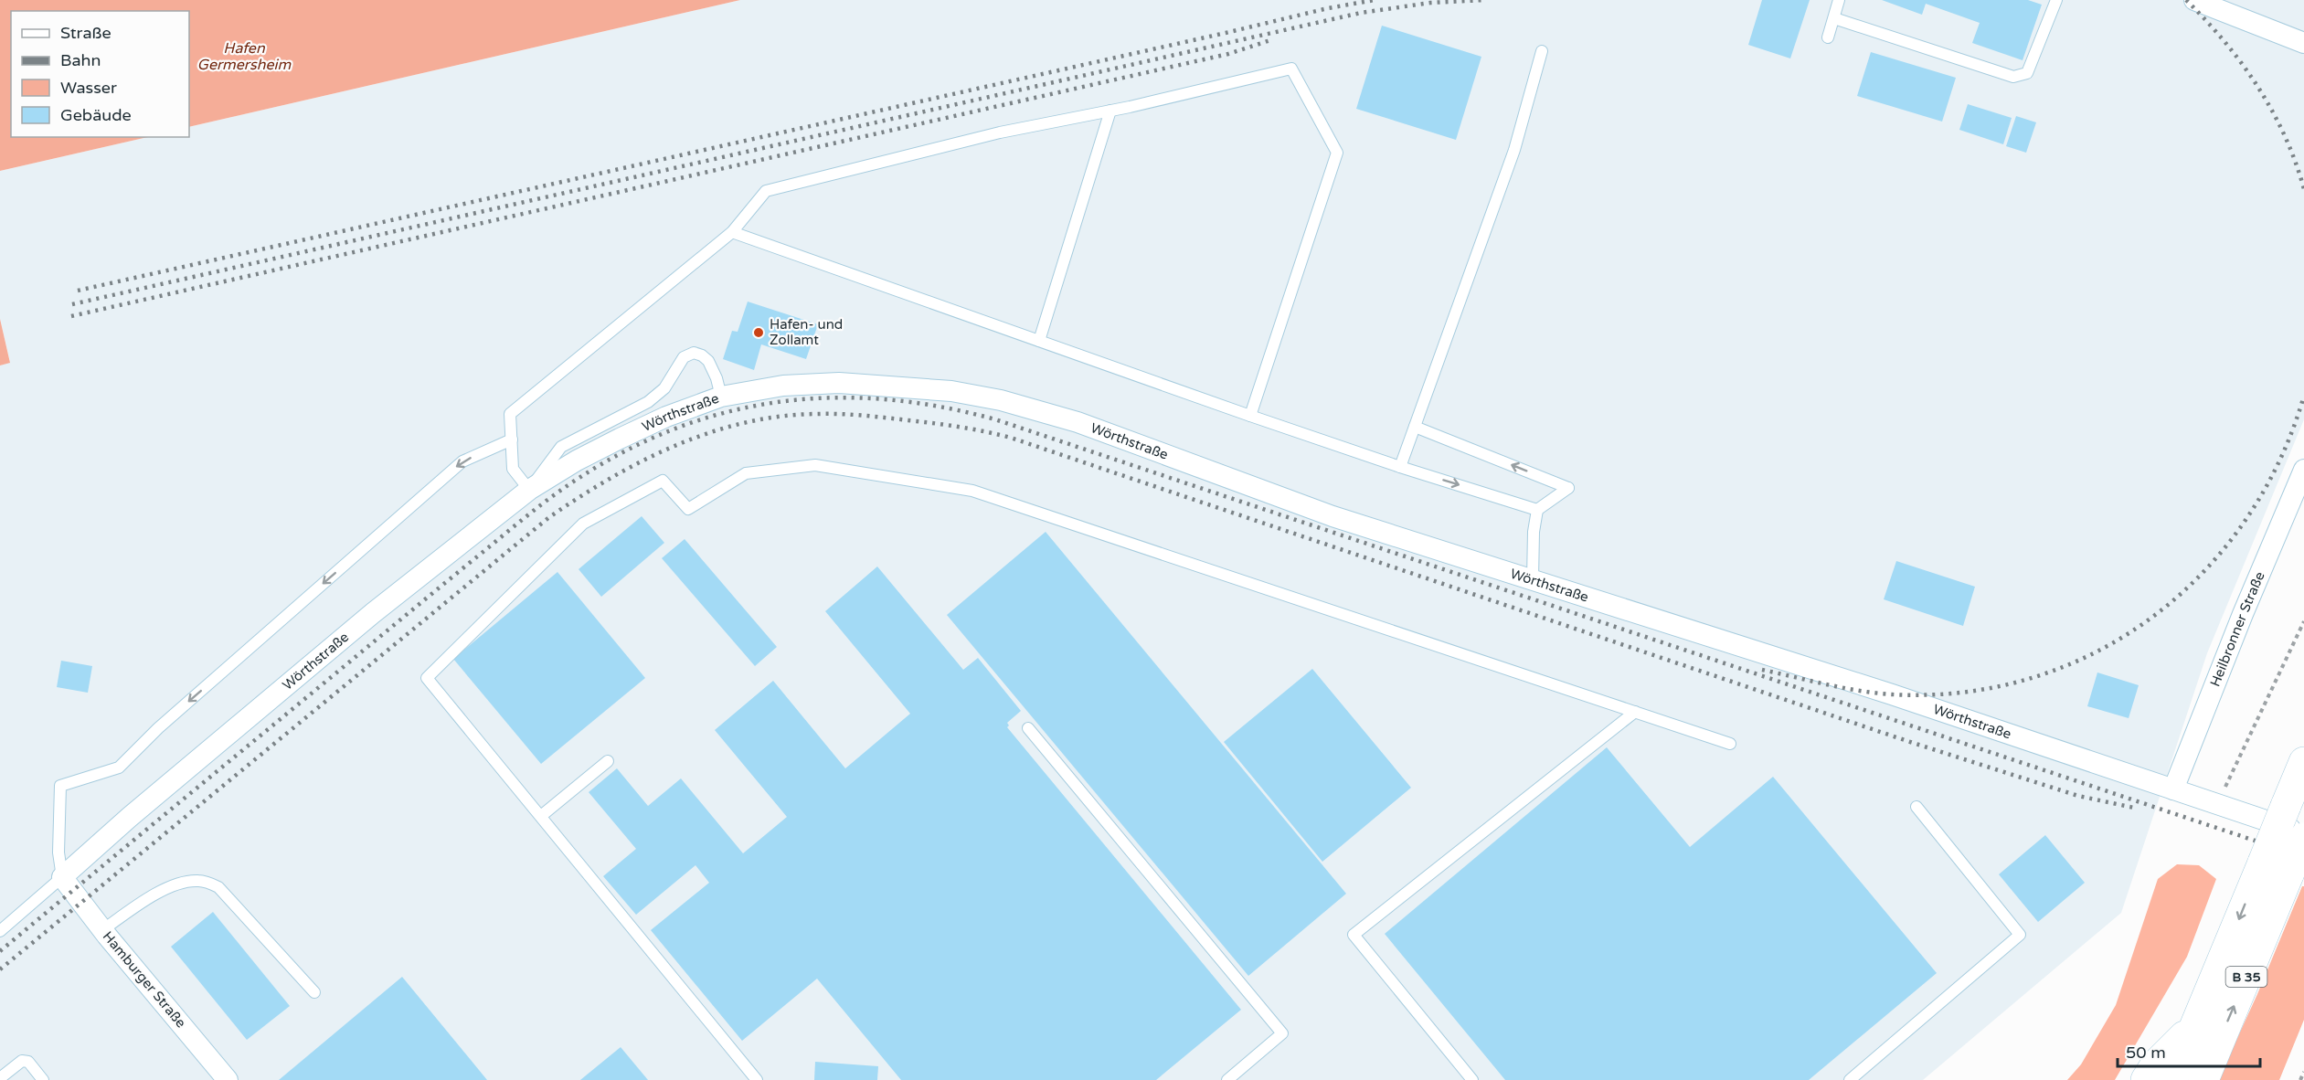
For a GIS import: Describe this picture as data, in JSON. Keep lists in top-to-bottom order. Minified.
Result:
{"streets":{"highway":["B 35"],"street":["Wörthstraße","Heilbronner Straße","Hamburger Straße"]},"crossings":[["Wörthstraße","Heilbronner Straße"],["Wörthstraße","Hamburger Straße"]],"water":["Hafen Germersheim"],"places":["Hafen- und Zollamt"],"legend":["Straße","Bahn","Wasser","Gebäude"],"scale_bar":"50 m"}
